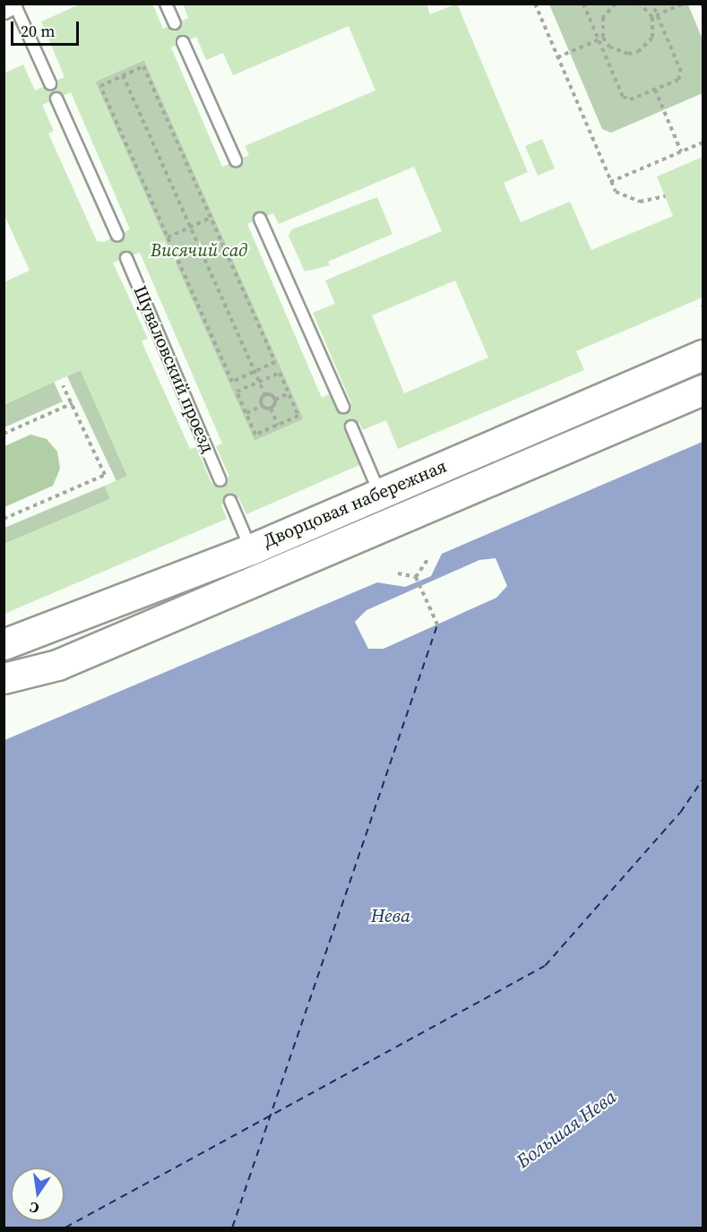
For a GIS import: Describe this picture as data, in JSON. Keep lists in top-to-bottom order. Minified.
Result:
{"streets":{"main road":["Дворцовая набережная"],"lane":["Шуваловский проезд"]},"water":["Нева","Большая Нева"],"parks":["Висячий сад"],"scale_bar":"20 m","north":"bottom"}
